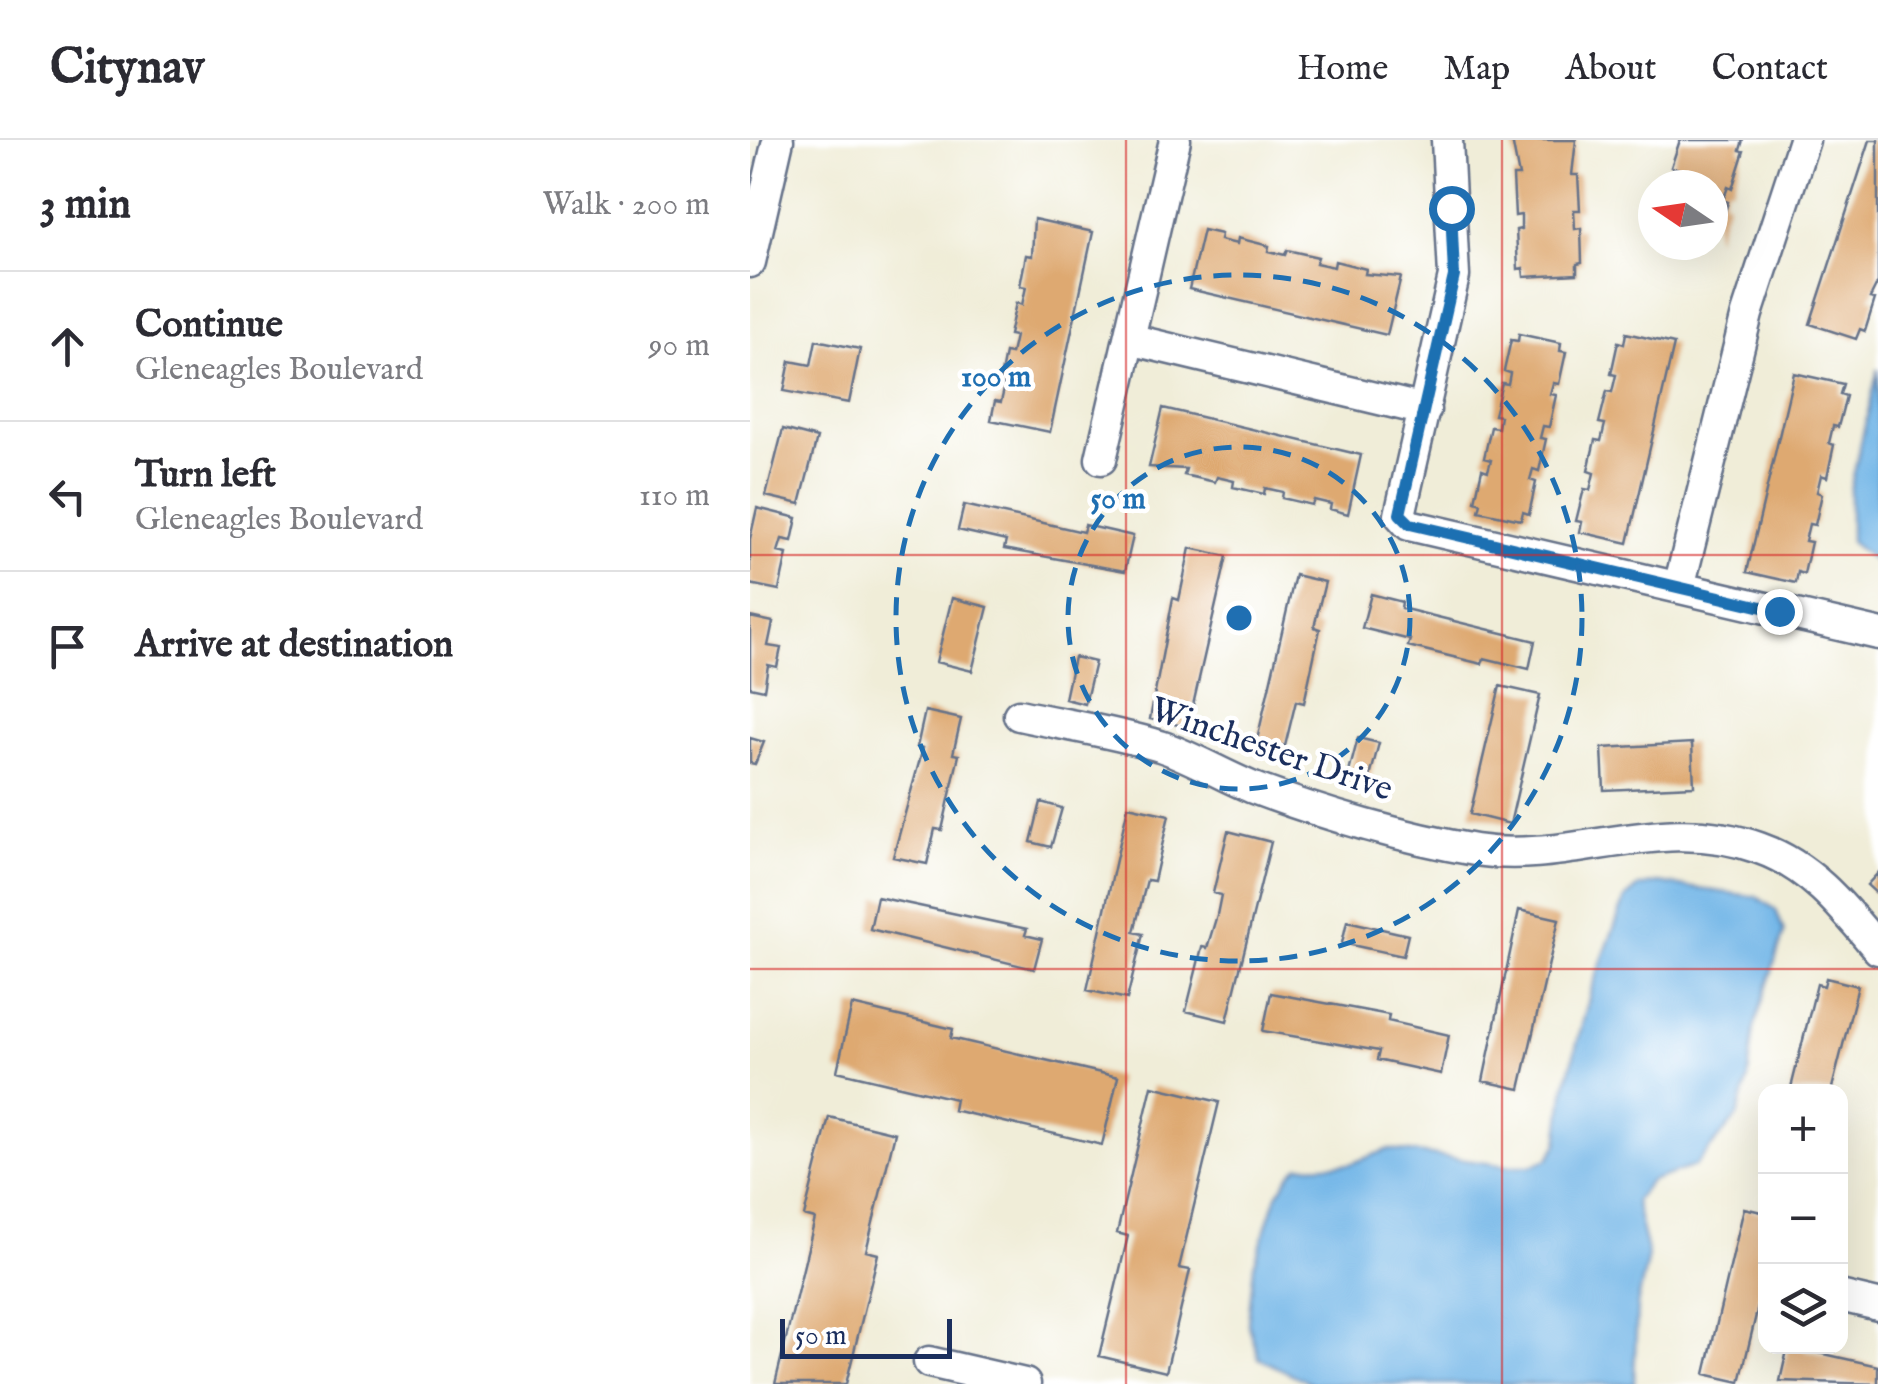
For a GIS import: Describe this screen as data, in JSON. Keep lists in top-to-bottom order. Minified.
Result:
{"streets":{"street":["Winchester Drive"]},"scale_bar":"50 m","north":"left","page":{"header":"Citynav","nav":["Home","Map","About","Contact"],"heading":["3 min","Walk · 200 m"],"list":[["Continue","Gleneagles Boulevard","90 m"],["Turn left","Gleneagles Boulevard","110 m"],"Arrive at destination"],"map_buttons":["+","−"],"scale":"50 m"},"rings":["100 m","50 m"]}
